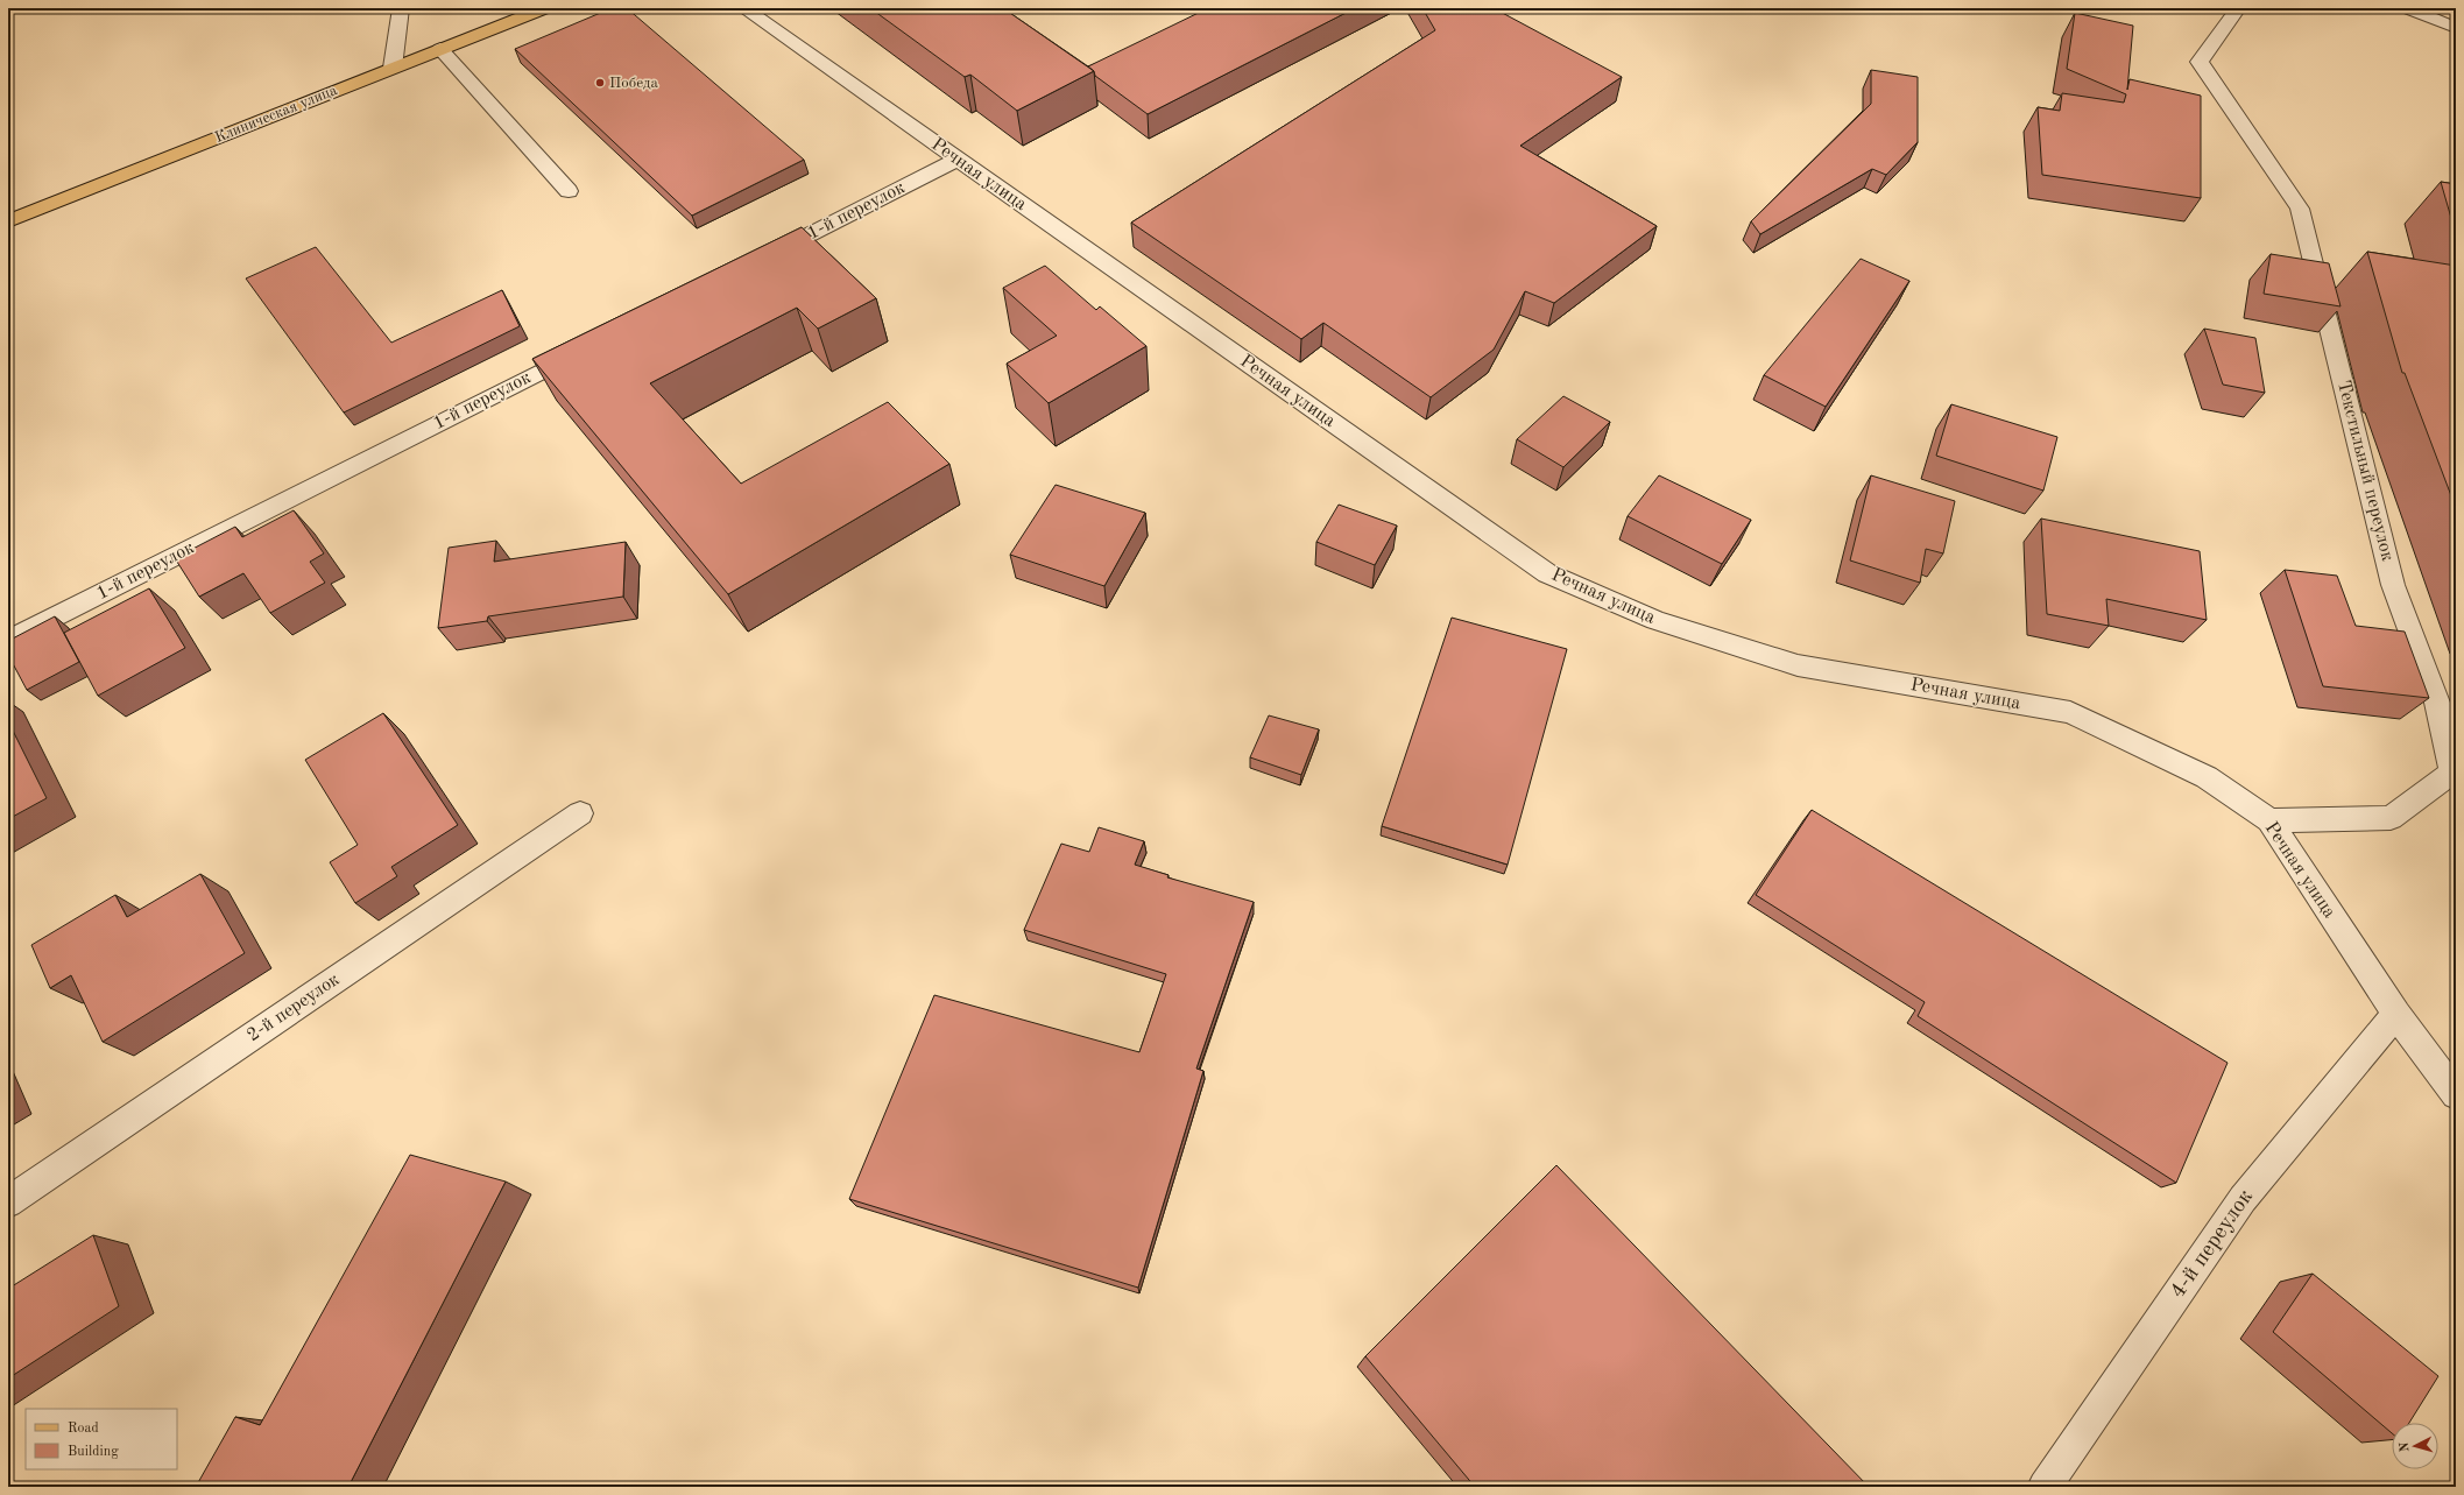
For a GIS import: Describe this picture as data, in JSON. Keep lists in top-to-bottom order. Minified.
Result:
{"streets":{"main road":["Клиническая улица"],"street":["Речная улица","1-й переулок","Текстильный переулок","2-й переулок","4-й переулок"]},"crossings":[["Речная улица","1-й переулок"],["Речная улица","Текстильный переулок"],["Речная улица","4-й переулок"]],"places":["Победа"],"legend":["Road","Building"],"north":"left"}
